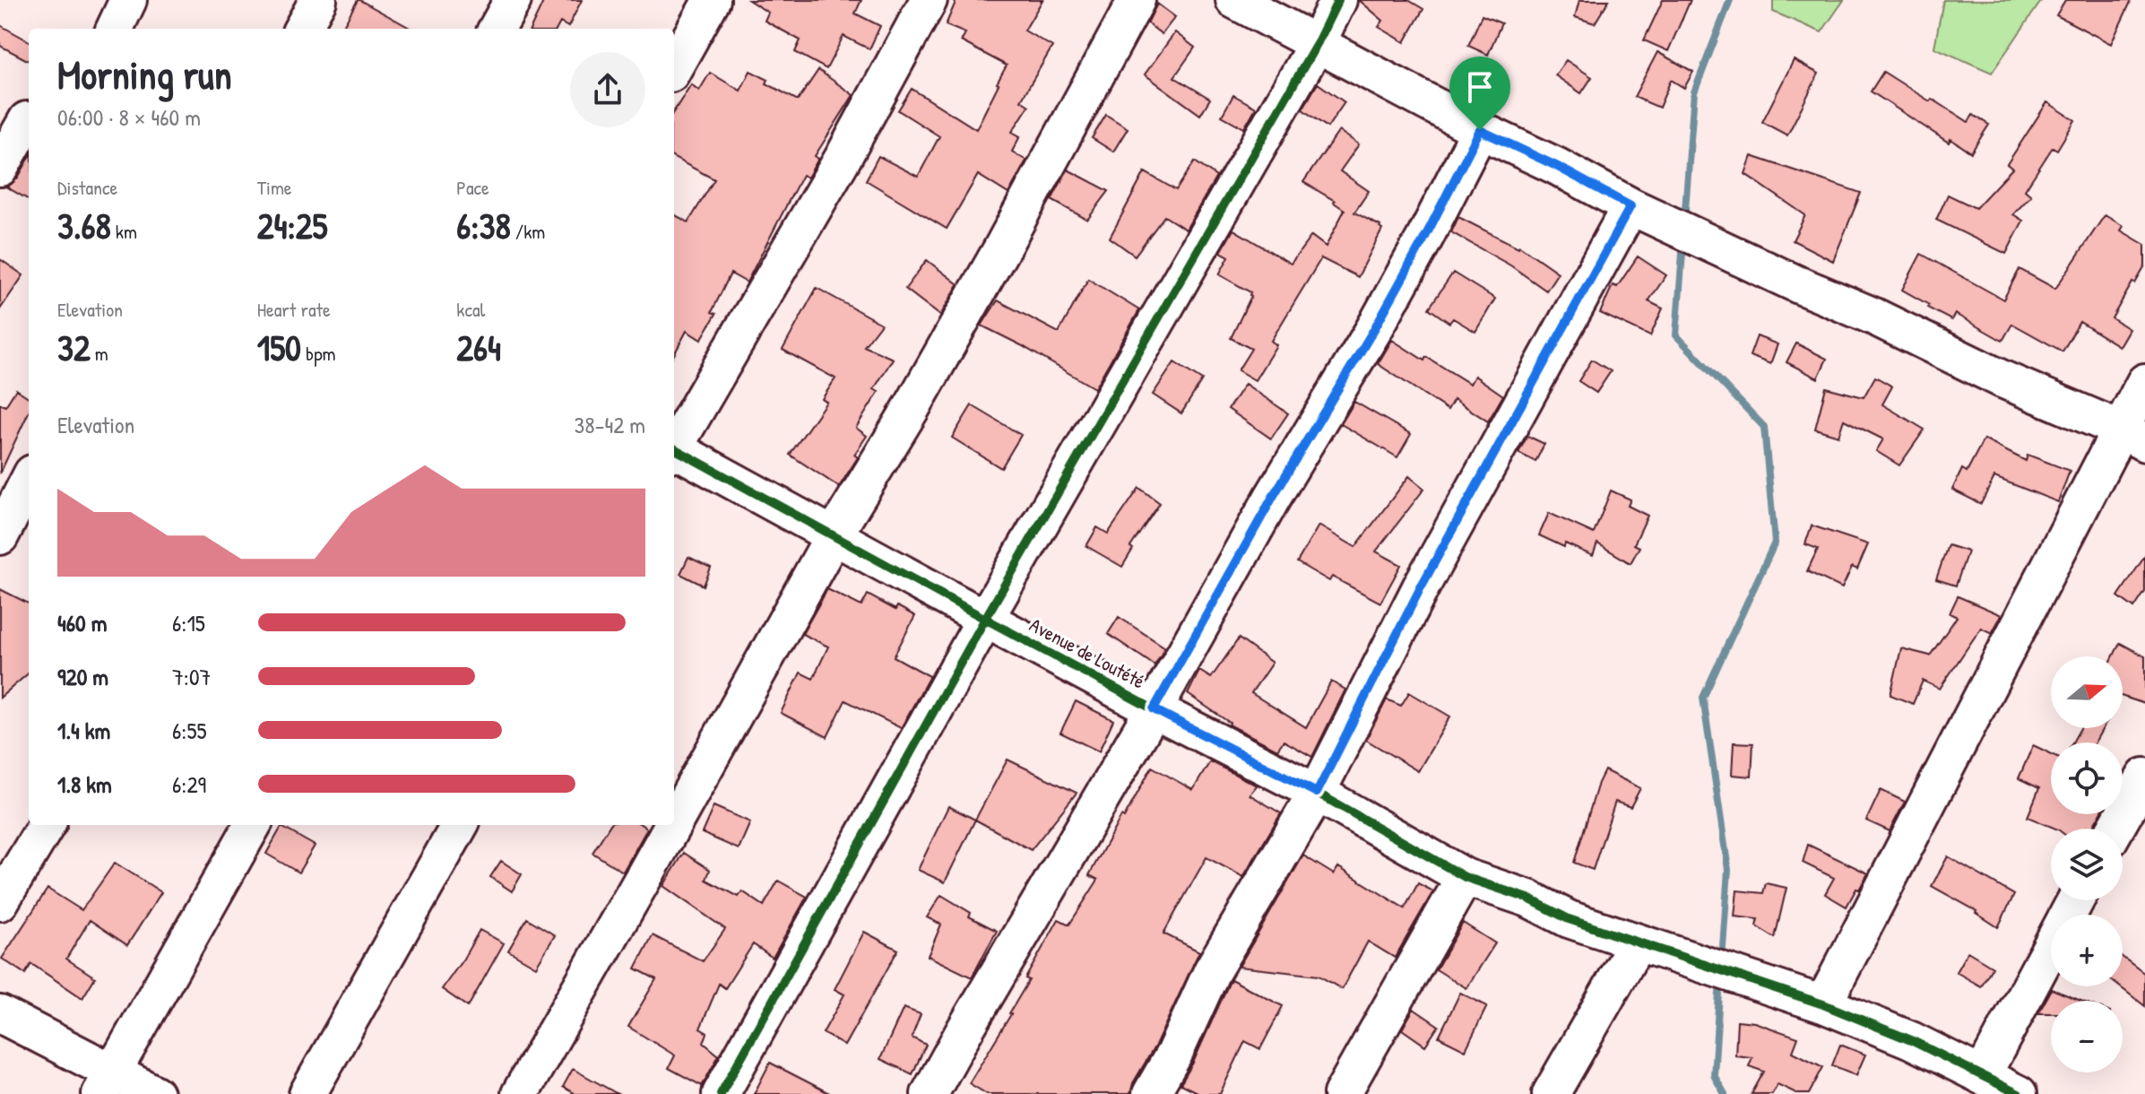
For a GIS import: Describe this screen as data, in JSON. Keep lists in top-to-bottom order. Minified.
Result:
{"streets":{"street":["Avenue de Loutété"]},"north":"right","page":{"heading":["Morning run","06:00 · 8 × 460 m"],"stats":[["Distance","3.68 km"],["Time","24:25"],["Pace","6:38 /km"],["Elevation","32 m"],["Heart rate","150 bpm"],["kcal","264"]],"chart":["Elevation","38–42 m"],"list":[{"name":"460 m","note":"6:15"},{"name":"920 m","note":"7:07"},{"name":"1.4 km","note":"6:55"},{"name":"1.8 km","note":"6:29"}],"map_buttons":["+","−"]}}
